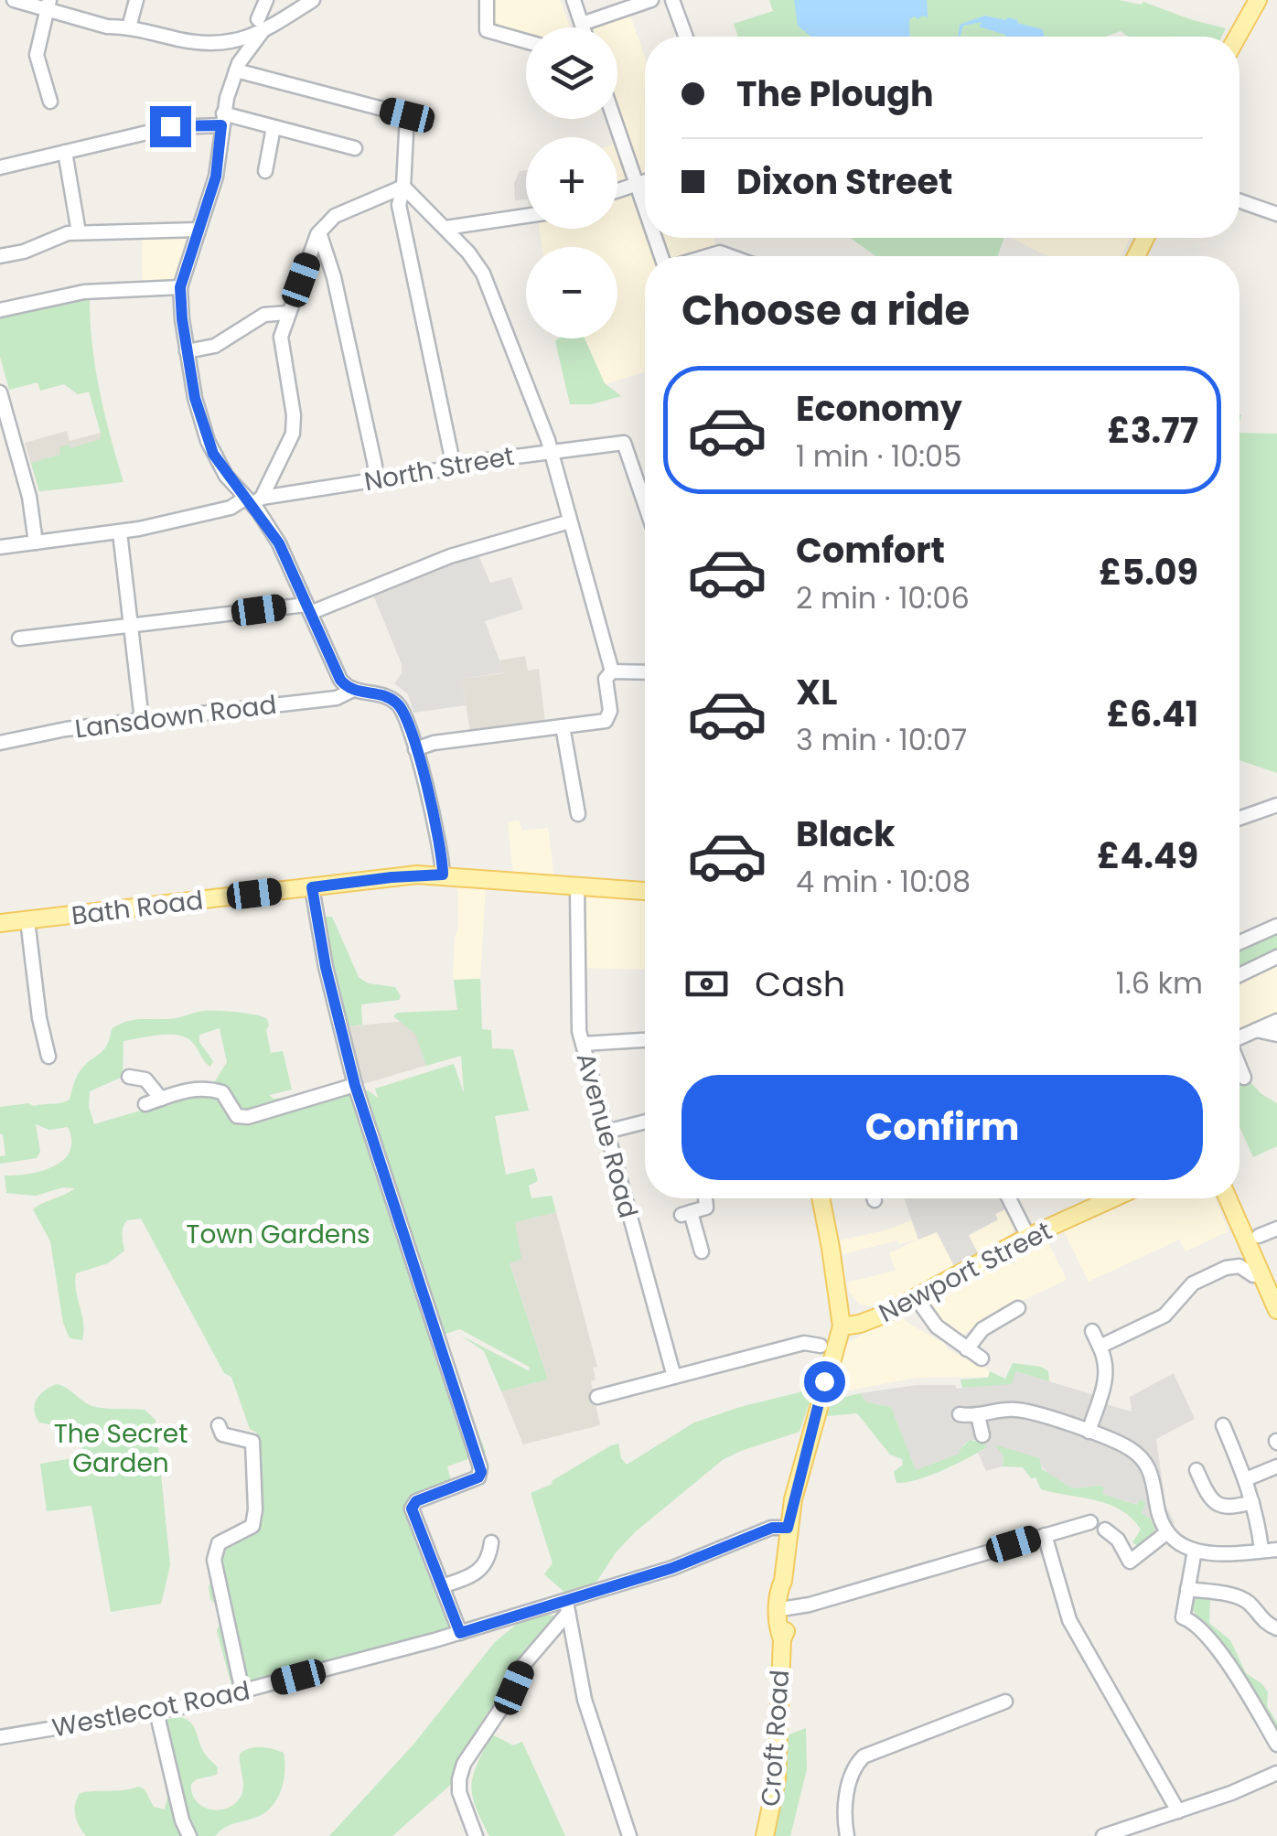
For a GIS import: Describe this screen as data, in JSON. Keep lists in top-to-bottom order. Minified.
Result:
{"streets":{"main road":["Bath Road","Newport Street","Croft Road"],"street":["North Street","Lansdown Road","Avenue Road","Westlecot Road"]},"crossings":[["Bath Road","Avenue Road"],["Newport Street","Croft Road"],["Westlecot Road","Croft Road"]],"parks":["Town Gardens","The Secret Garden"],"page":{"map_buttons":["+","−"],"banner":["The Plough","Dixon Street"],"heading":"Choose a ride","list":[{"name":"Economy","note":"1 min · 10:05","value":"£3.77"},{"name":"Comfort","note":"2 min · 10:06","value":"£5.09"},{"name":"XL","note":"3 min · 10:07","value":"£6.41"},{"name":"Black","note":"4 min · 10:08","value":"£4.49"}],"pay":["Cash","1.6 km"],"buttons":"Confirm"}}
